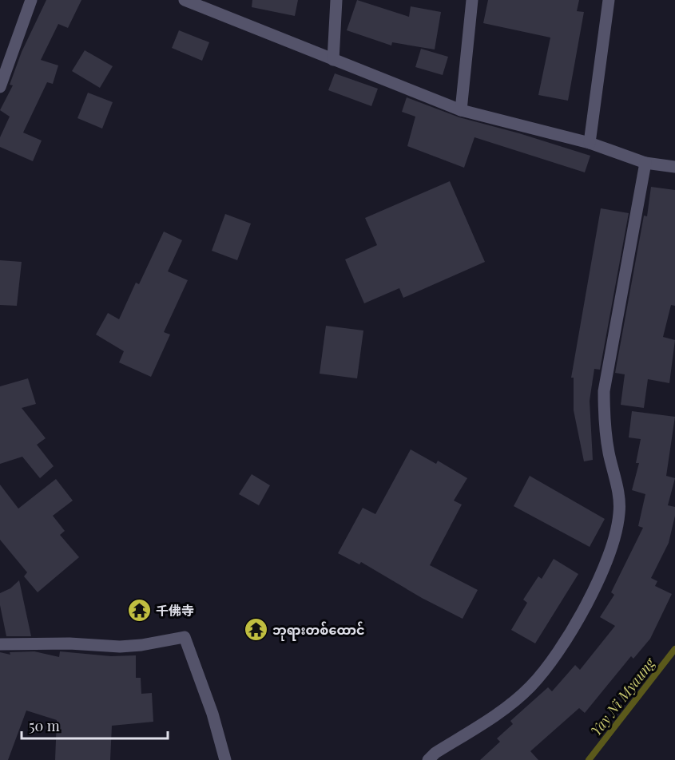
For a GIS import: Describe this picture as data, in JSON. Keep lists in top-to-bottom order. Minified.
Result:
{"water":["Yay Ni Myaung"],"places":{"temple":["千佛寺","ဘုရားတစ်ထောင်"]},"scale_bar":"50 m"}
